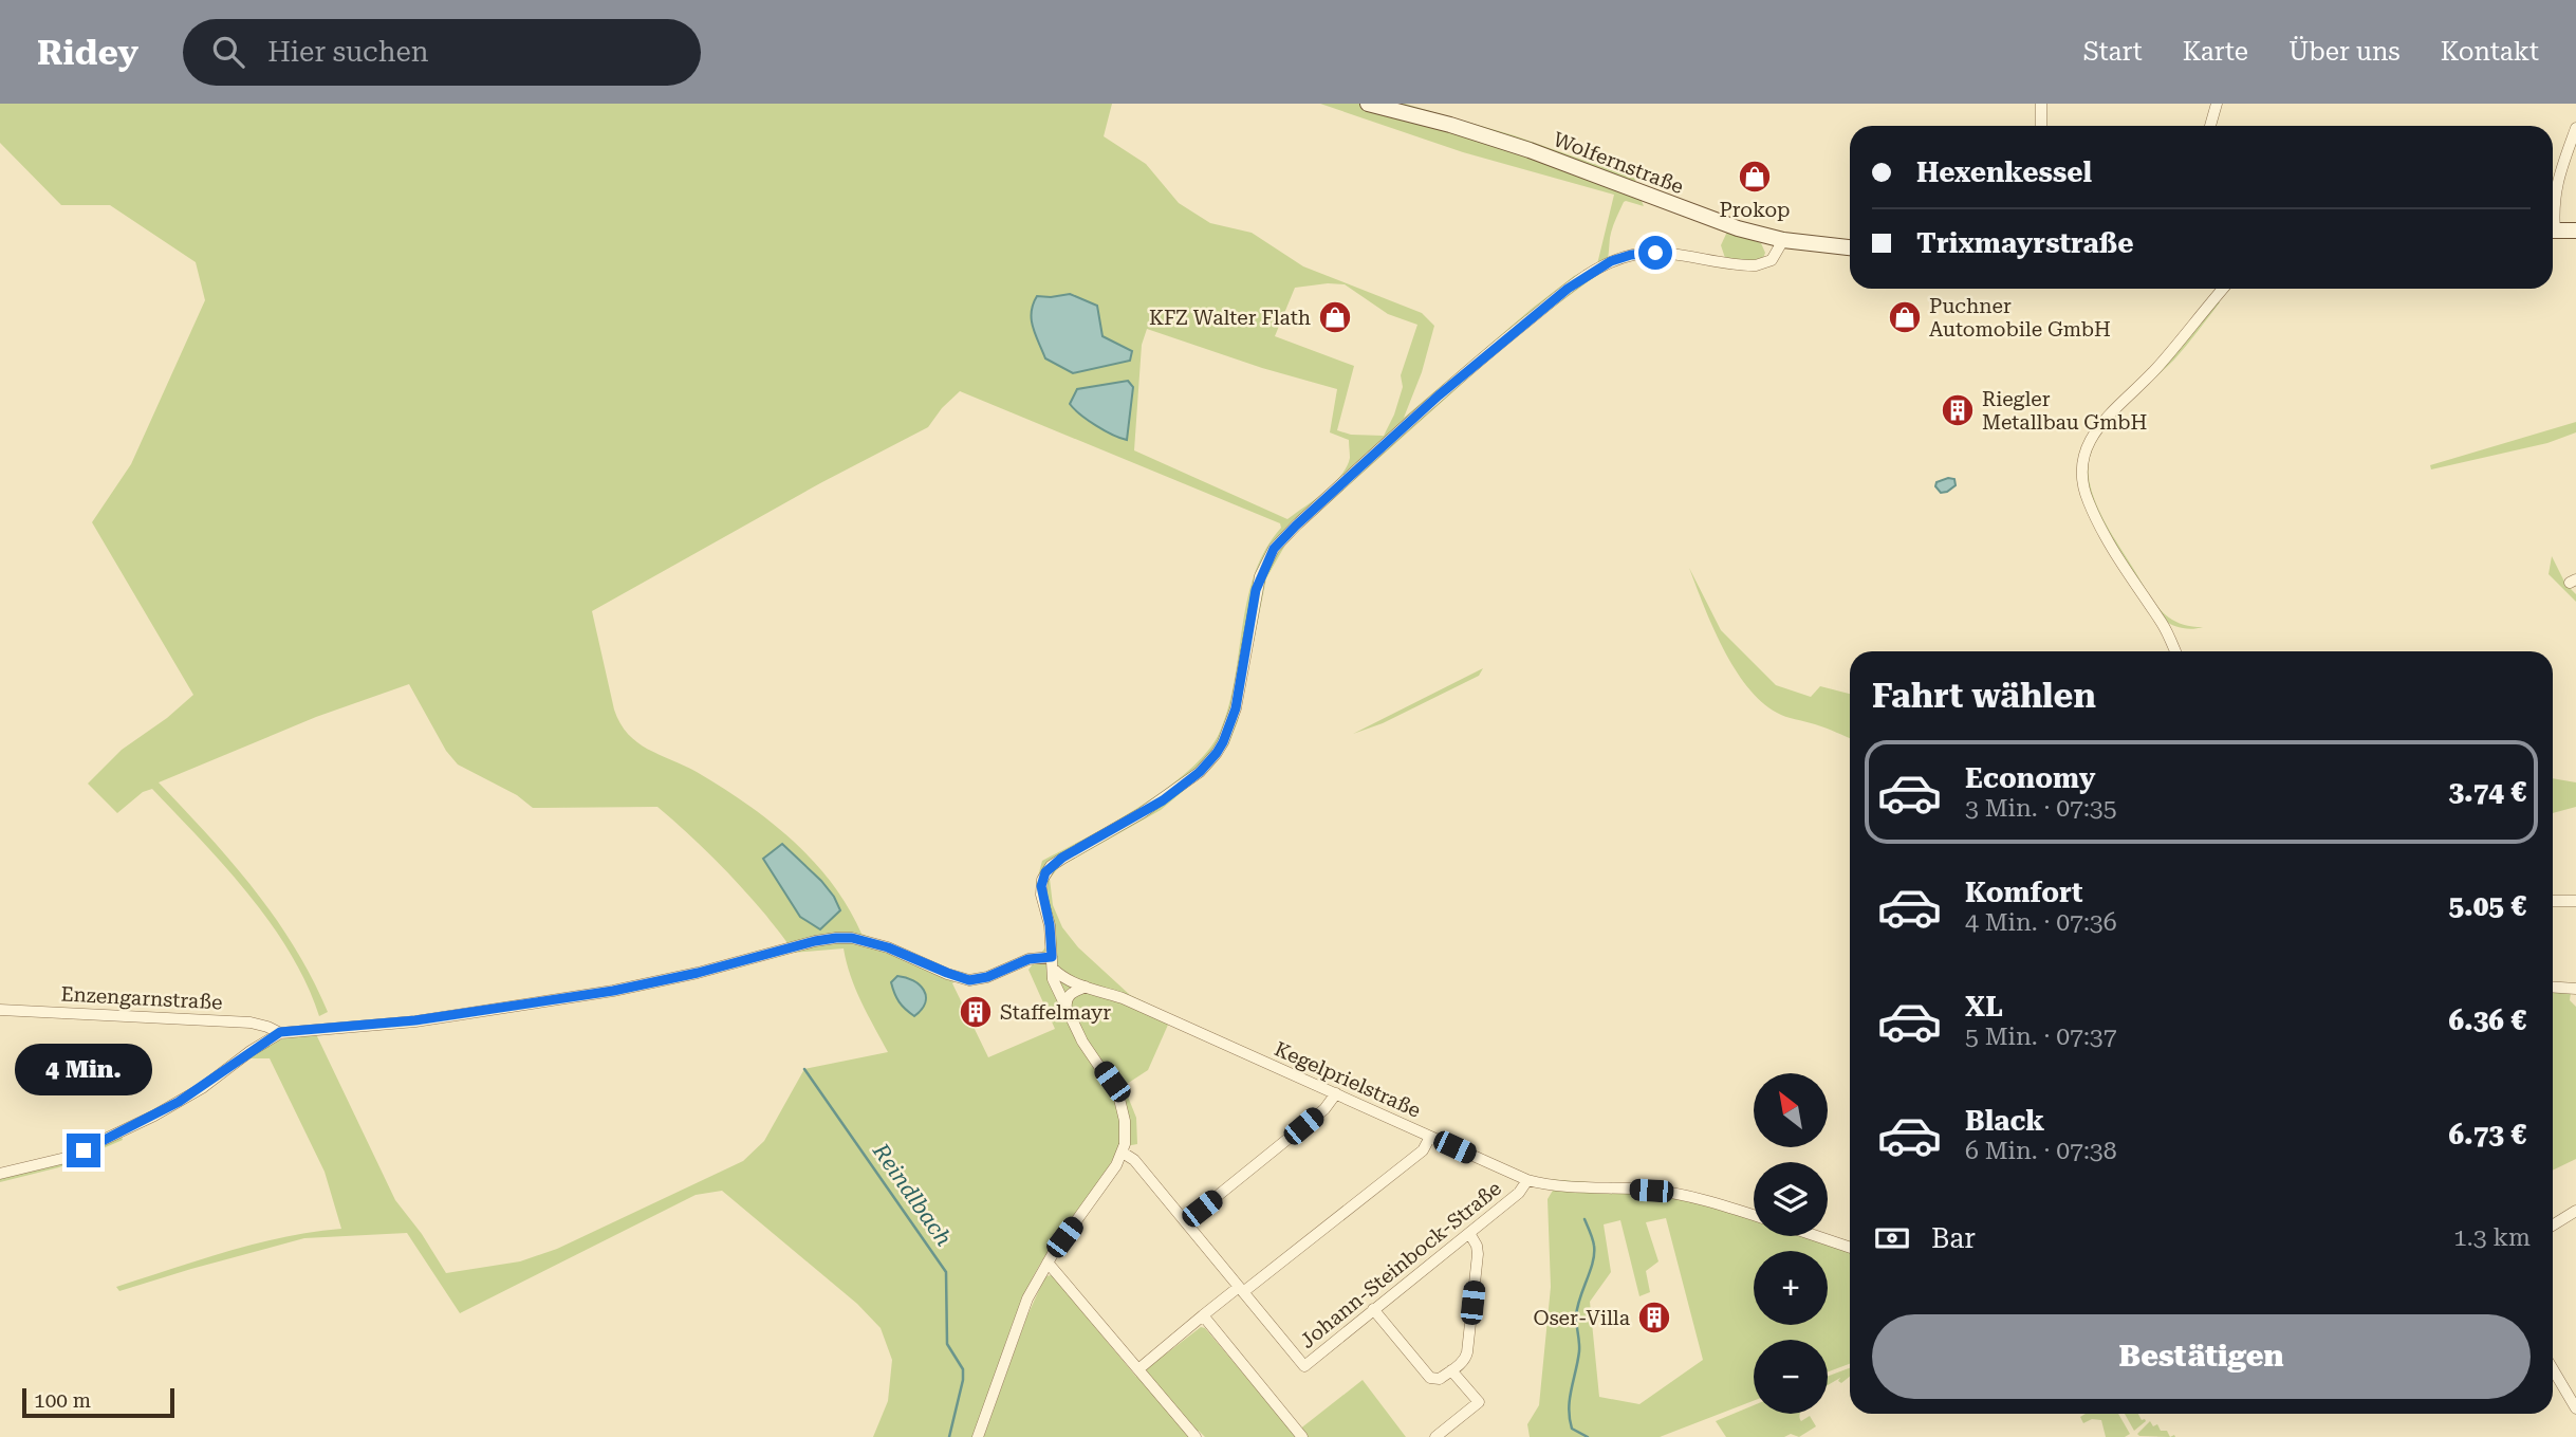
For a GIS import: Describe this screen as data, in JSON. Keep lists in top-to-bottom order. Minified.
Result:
{"streets":{"main road":["Wolfernstraße"],"street":["Enzengarnstraße","Kegelprielstraße","Johann-Steinbock-Straße"]},"crossings":[["Kegelprielstraße","Johann-Steinbock-Straße"]],"water":["Reindlbach"],"places":{"shop":["Prokop","KFZ Walter Flath","Puchner Automobile GmbH"],"building":["Riegler Metallbau GmbH","Staffelmayr","Oser-Villa"]},"scale_bar":"100 m","north":"top left","page":{"header":"Ridey","search":"Hier suchen","nav":["Start","Karte","Über uns","Kontakt"],"banner":["Hexenkessel","Trixmayrstraße"],"heading":"Fahrt wählen","list":[{"name":"Economy","note":"3 Min. · 07:35","value":"3.74 €"},{"name":"Komfort","note":"4 Min. · 07:36","value":"5.05 €"},{"name":"XL","note":"5 Min. · 07:37","value":"6.36 €"},{"name":"Black","note":"6 Min. · 07:38","value":"6.73 €"}],"bubble":"4 Min.","map_buttons":["+","−"],"pay":["Bar","1.3 km"],"buttons":"Bestätigen","scale":"100 m"}}
